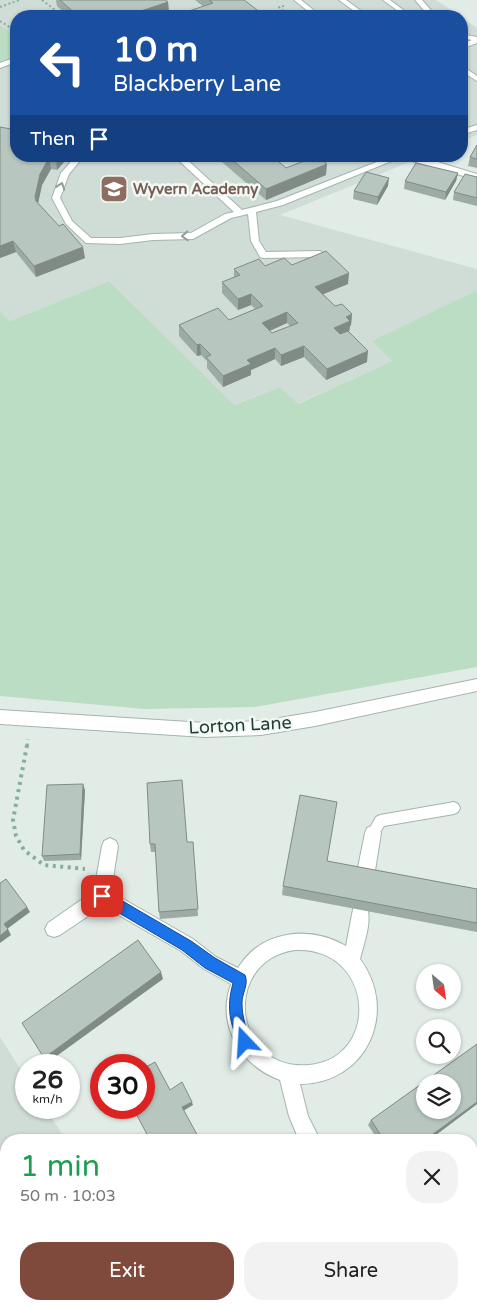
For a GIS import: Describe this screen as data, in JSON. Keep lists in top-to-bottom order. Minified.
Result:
{"streets":{"street":["Lorton Lane"]},"places":{"school or university":["Wyvern Academy"]},"north":"bottom right","page":{"turn":["10 m","Blackberry Lane"],"then":"Then","speed":"26 km/h","limit":"30","heading":["1 min","50 m · 10:03"],"buttons":["Exit","Share"]}}
